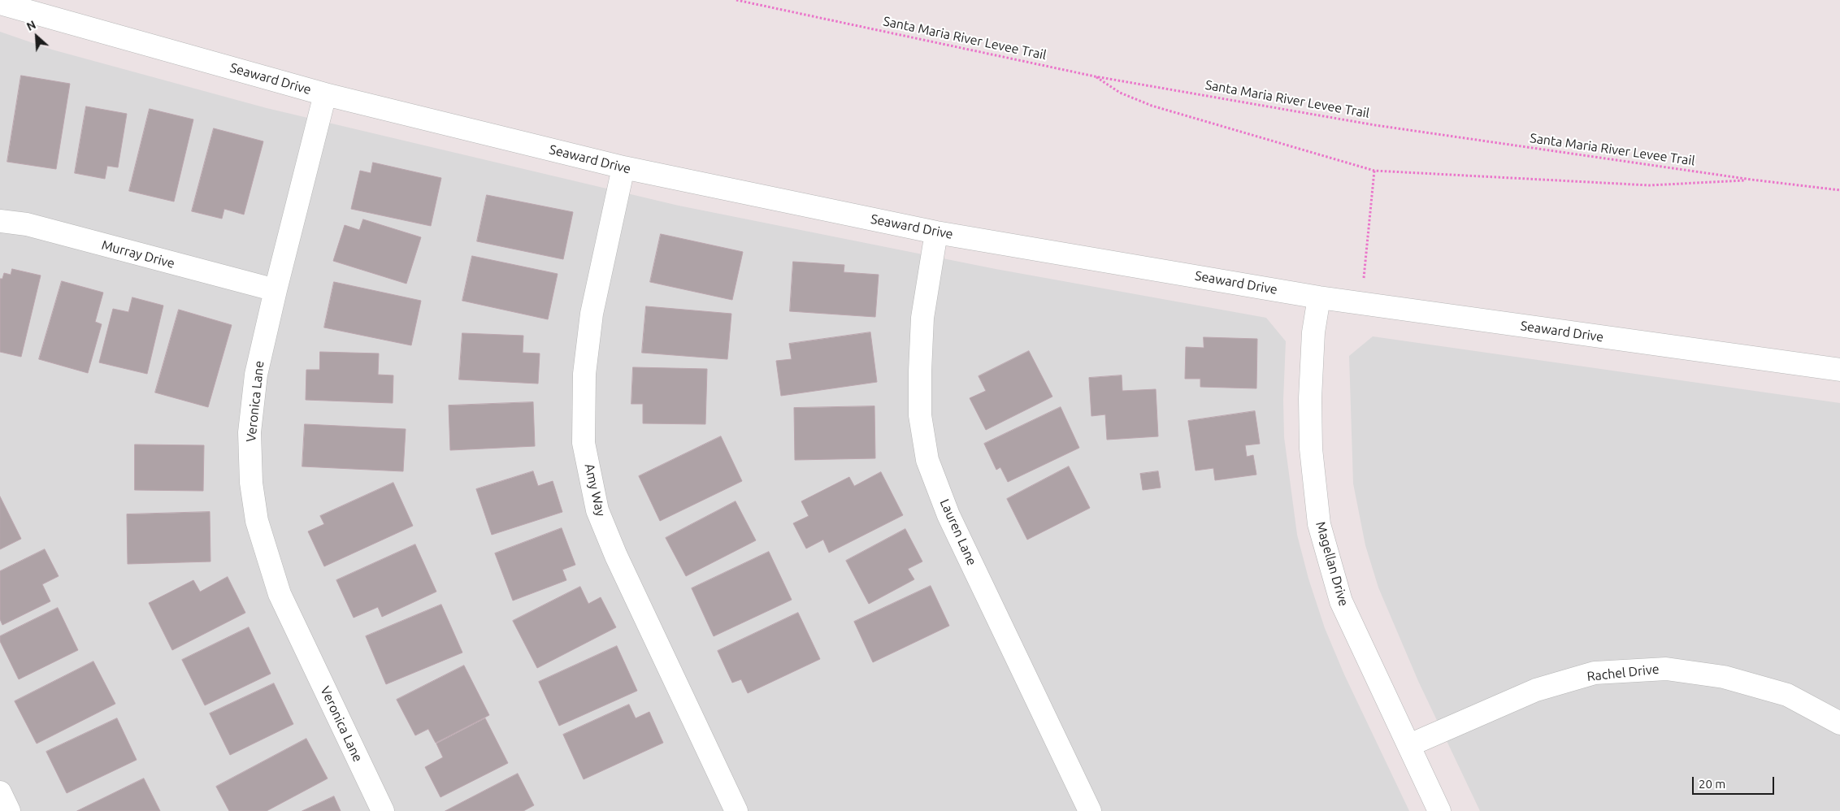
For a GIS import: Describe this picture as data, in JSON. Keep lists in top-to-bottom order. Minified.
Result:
{"streets":{"street":["Seaward Drive","Murray Drive","Veronica Lane","Amy Way","Lauren Lane","Magellan Drive","Rachel Drive"],"path":["Santa Maria River Levee Trail"]},"crossings":[["Seaward Drive","Veronica Lane"],["Seaward Drive","Amy Way"],["Seaward Drive","Lauren Lane"],["Seaward Drive","Magellan Drive"],["Murray Drive","Veronica Lane"],["Magellan Drive","Rachel Drive"]],"scale_bar":"20 m","north":"top left"}
